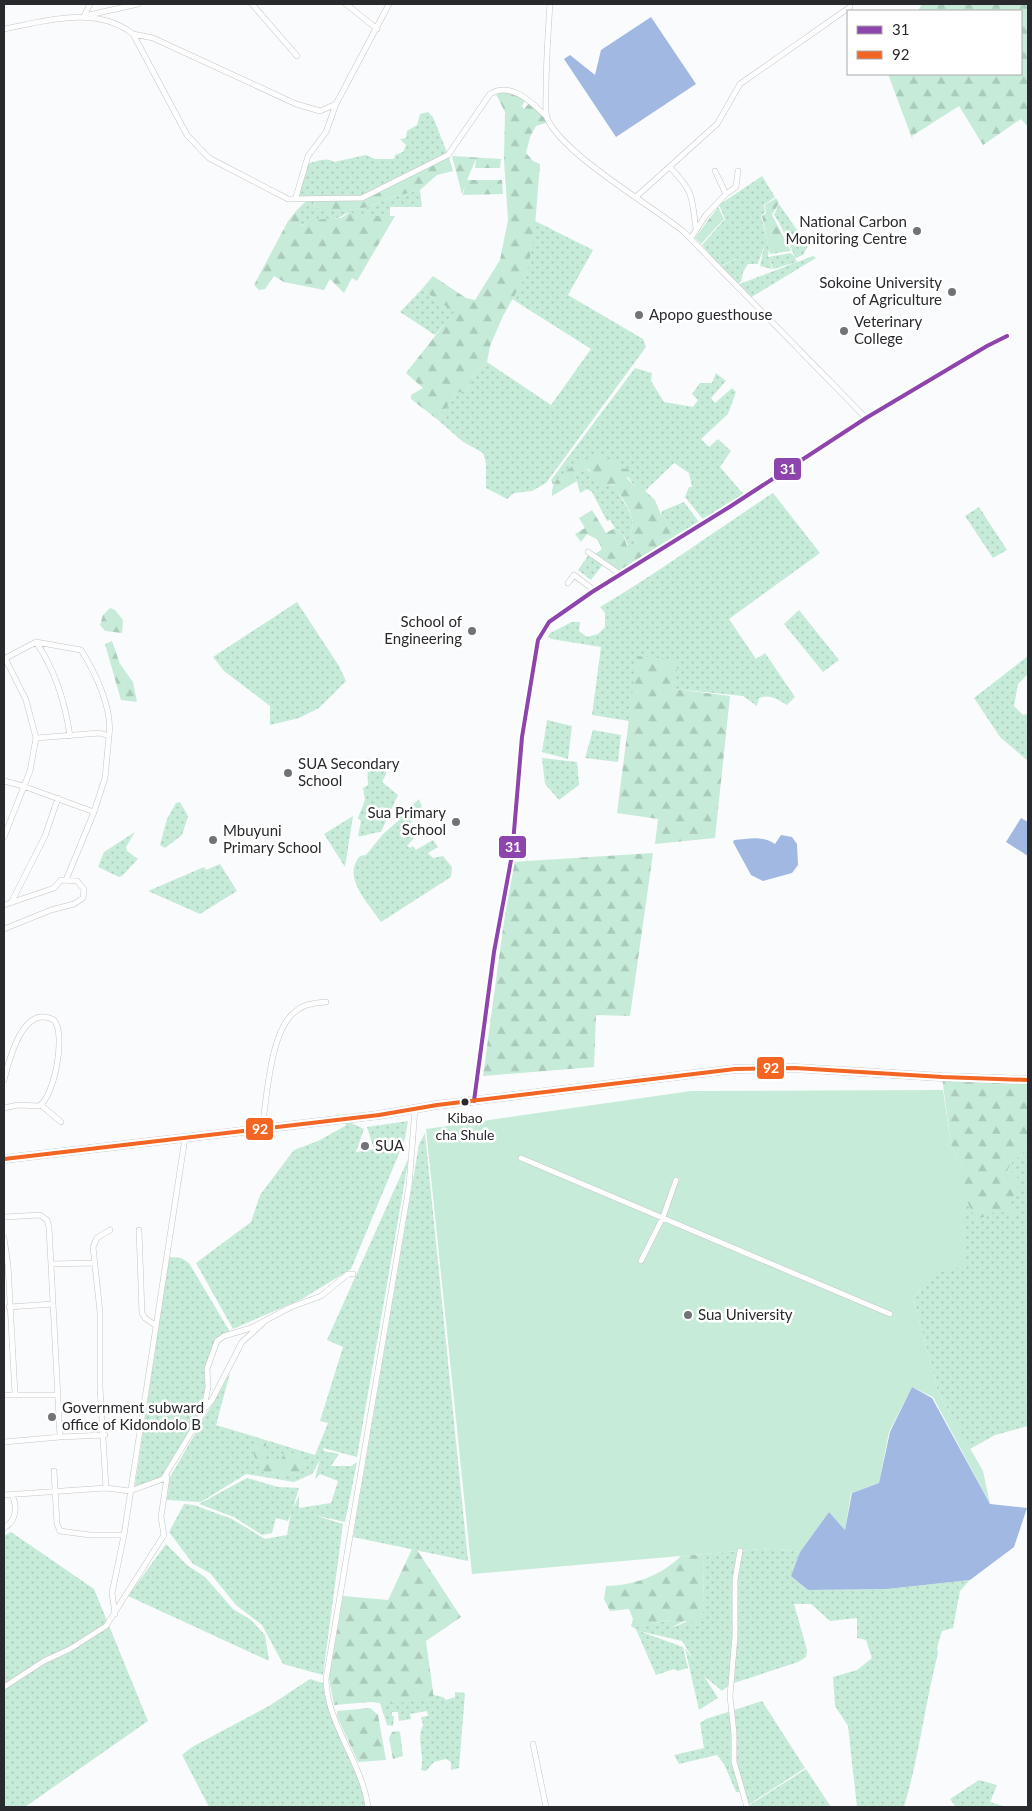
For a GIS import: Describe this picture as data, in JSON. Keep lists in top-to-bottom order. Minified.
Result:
{"places":["National Carbon Monitoring Centre","Sokoine University of Agriculture","Apopo guesthouse","Veterinary College","School of Engineering","SUA Secondary School","Sua Primary School","Mbuyuni Primary School","Kibao cha Shule","SUA","Sua University","Government subward office of Kidondolo B"],"lines":["transit line 31","transit line 92"],"legend":["31","92"]}
